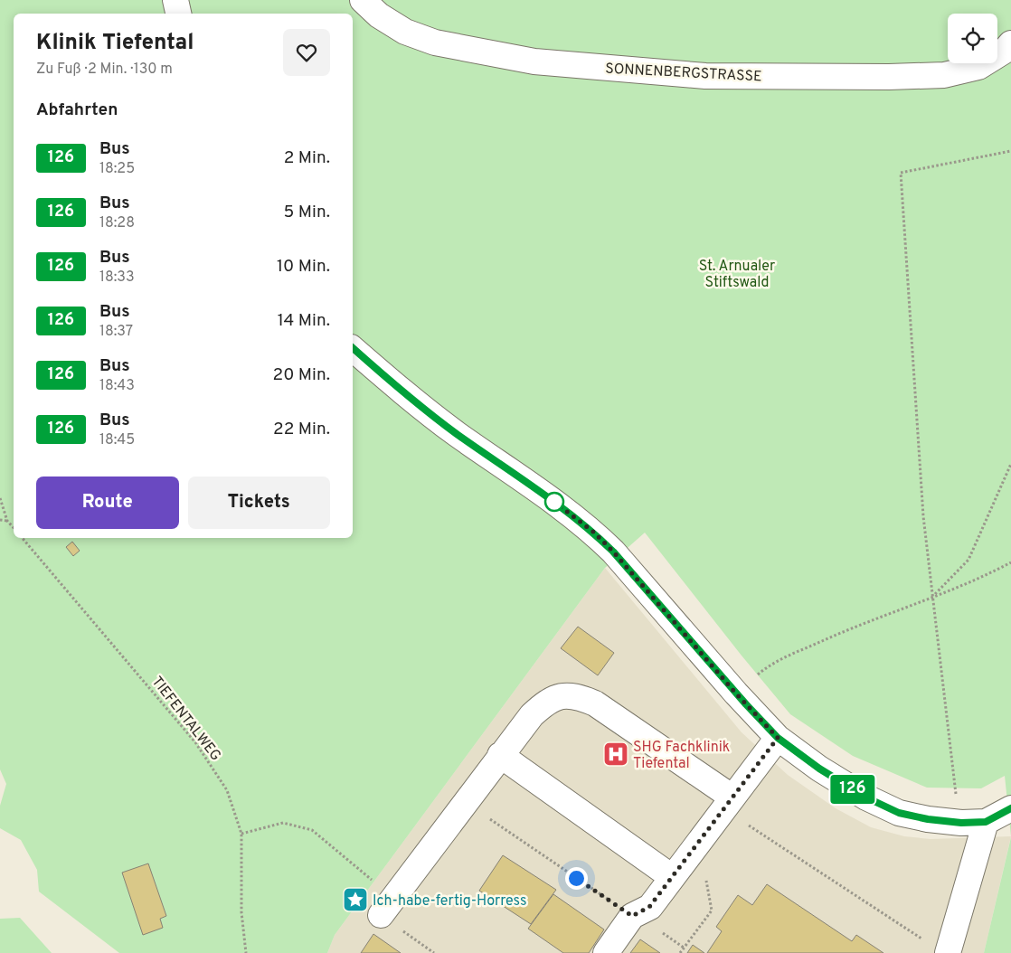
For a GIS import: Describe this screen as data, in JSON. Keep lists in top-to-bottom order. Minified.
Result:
{"streets":{"street":["SONNENBERGSTRASSE"],"path":["TIEFENTALWEG"]},"parks":["St. Arnualer Stiftswald"],"places":{"hospital":["SHG Fachklinik Tiefental"],"place":["Ich-habe-fertig-Horress"]},"lines":["bus line 126"],"page":{"on_map":"126","heading":[["Klinik Tiefental","Zu Fuß · 2 Min. · 130 m"],"Abfahrten"],"list":[{"mark":"126","name":"Bus","note":"18:25","value":"2 Min."},{"mark":"126","name":"Bus","note":"18:28","value":"5 Min."},{"mark":"126","name":"Bus","note":"18:33","value":"10 Min."},{"mark":"126","name":"Bus","note":"18:37","value":"14 Min."},{"mark":"126","name":"Bus","note":"18:43","value":"20 Min."},{"mark":"126","name":"Bus","note":"18:45","value":"22 Min."}],"buttons":["Route","Tickets"]}}
